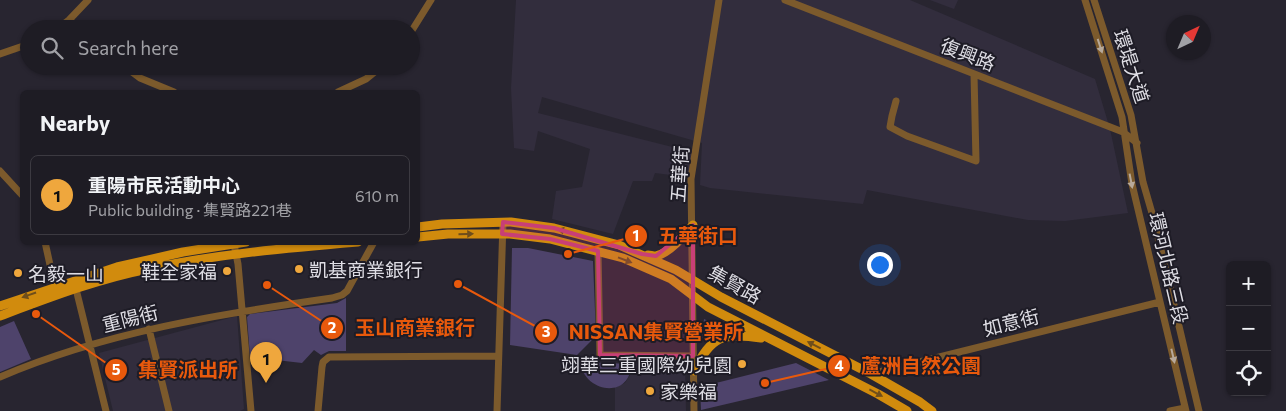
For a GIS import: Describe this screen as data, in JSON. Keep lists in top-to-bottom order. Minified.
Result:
{"streets":{"main road":["集賢路"],"street":["復興路","環堤大道","五華街","環河北路三段","重陽街","如意街"]},"crossings":[["復興路","環堤大道"],["復興路","環河北路三段"],["環堤大道","環河北路三段"],["五華街","集賢路"],["環河北路三段","如意街"],["集賢路","如意街"]],"places":["五華街口","凱基商業銀行","鞋全家福","名毅一山","NISSAN集賢營業所","玉山商業銀行","集賢派出所","翊華三重國際幼兒園","蘆洲自然公園","家樂福"],"north":"top right","page":{"search":"Search here","heading":"Nearby","list":[{"mark":"1","name":"重陽市民活動中心","note":"Public building · 集賢路221巷","value":"610 m"}],"map_buttons":["+","−"],"pins":"1"}}
